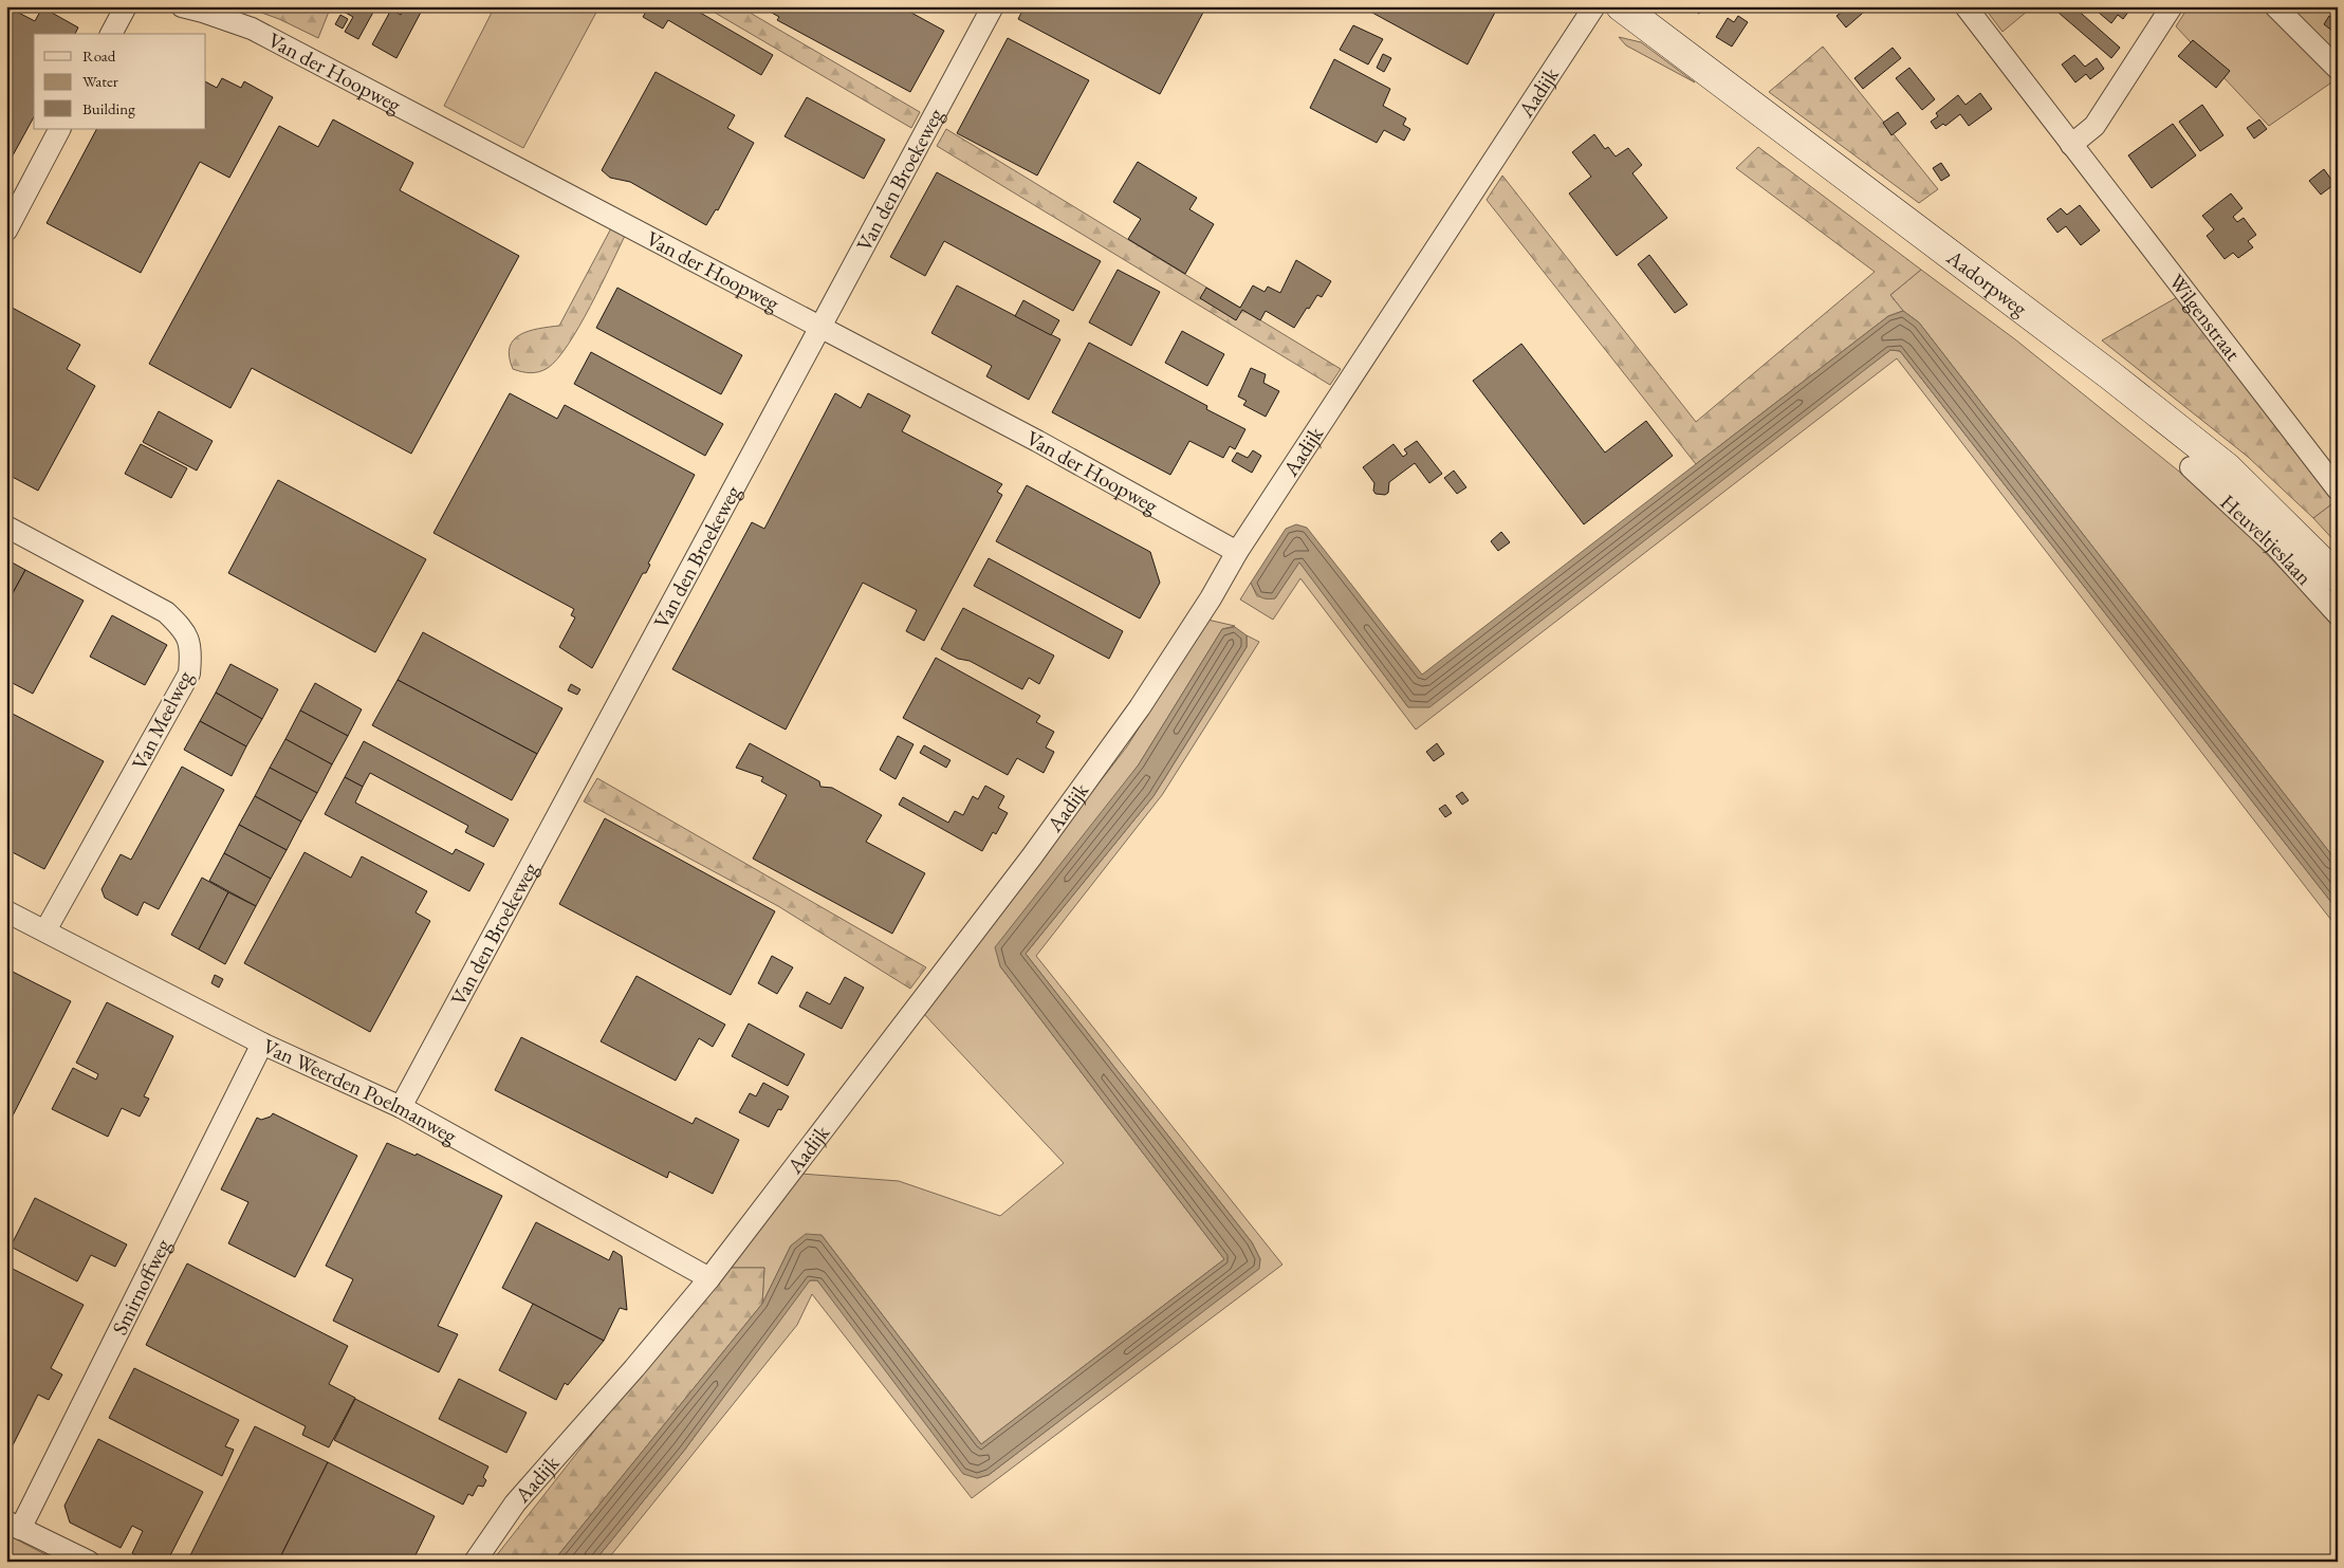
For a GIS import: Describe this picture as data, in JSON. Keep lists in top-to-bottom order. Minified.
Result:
{"streets":{"main road":["Aadorpweg"],"street":["Van der Hoopweg","Aadijk","Van den Broekeweg","Wilgenstraat","Heuveltjeslaan","Van Meelweg","Van Weerden Poelmanweg","Smirnoffweg"]},"crossings":[["Van der Hoopweg","Aadijk"],["Van der Hoopweg","Van den Broekeweg"],["Aadijk","Van Weerden Poelmanweg"],["Van den Broekeweg","Van Weerden Poelmanweg"],["Van Meelweg","Van Weerden Poelmanweg"],["Van Weerden Poelmanweg","Smirnoffweg"]],"legend":["Road","Water","Building"]}
